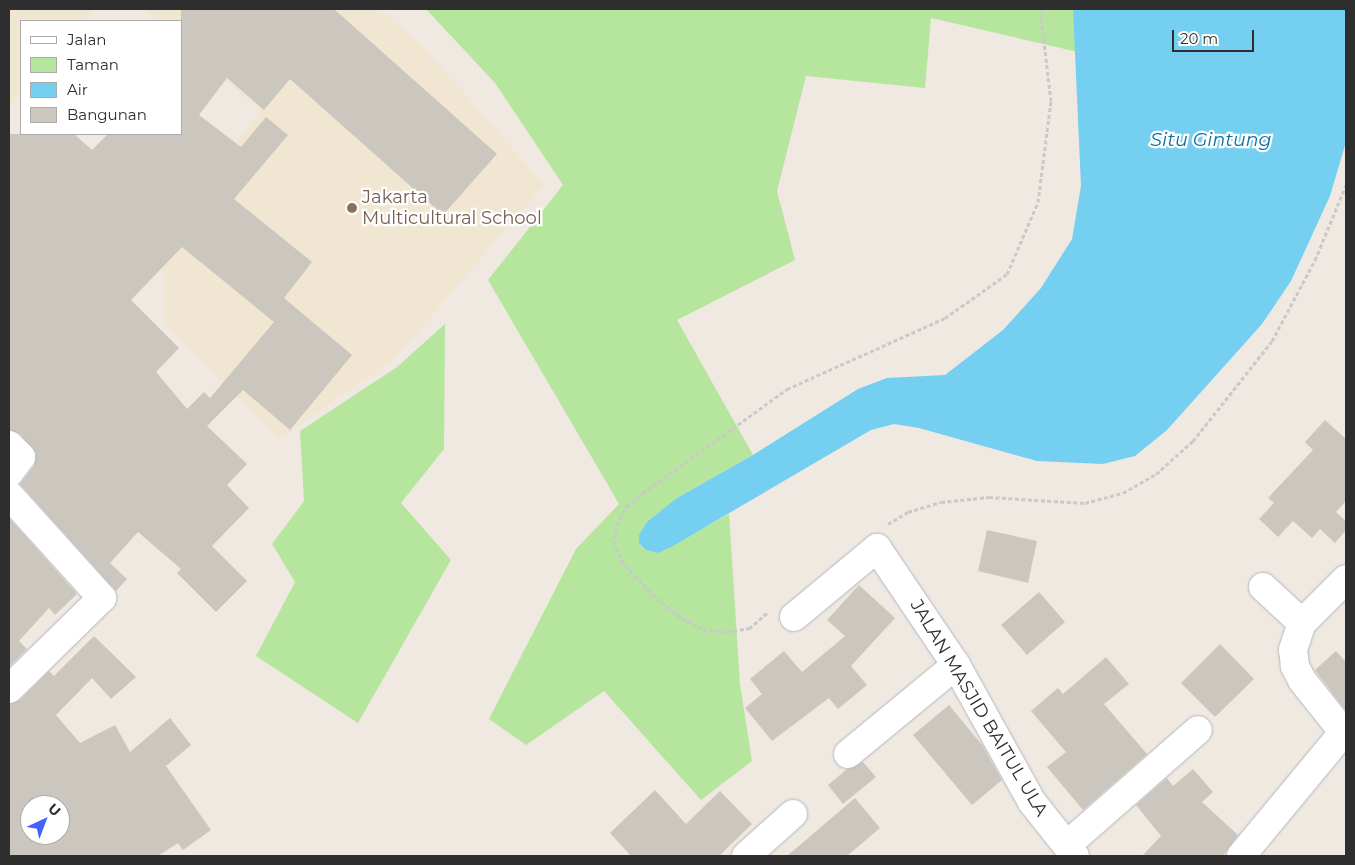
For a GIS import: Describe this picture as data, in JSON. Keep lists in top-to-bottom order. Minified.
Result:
{"streets":{"street":["JALAN MASJID BAITUL ULA"]},"water":["Situ Gintung"],"places":["Jakarta Multicultural School"],"legend":["Jalan","Taman","Air","Bangunan"],"scale_bar":"20 m","north":"top right"}
